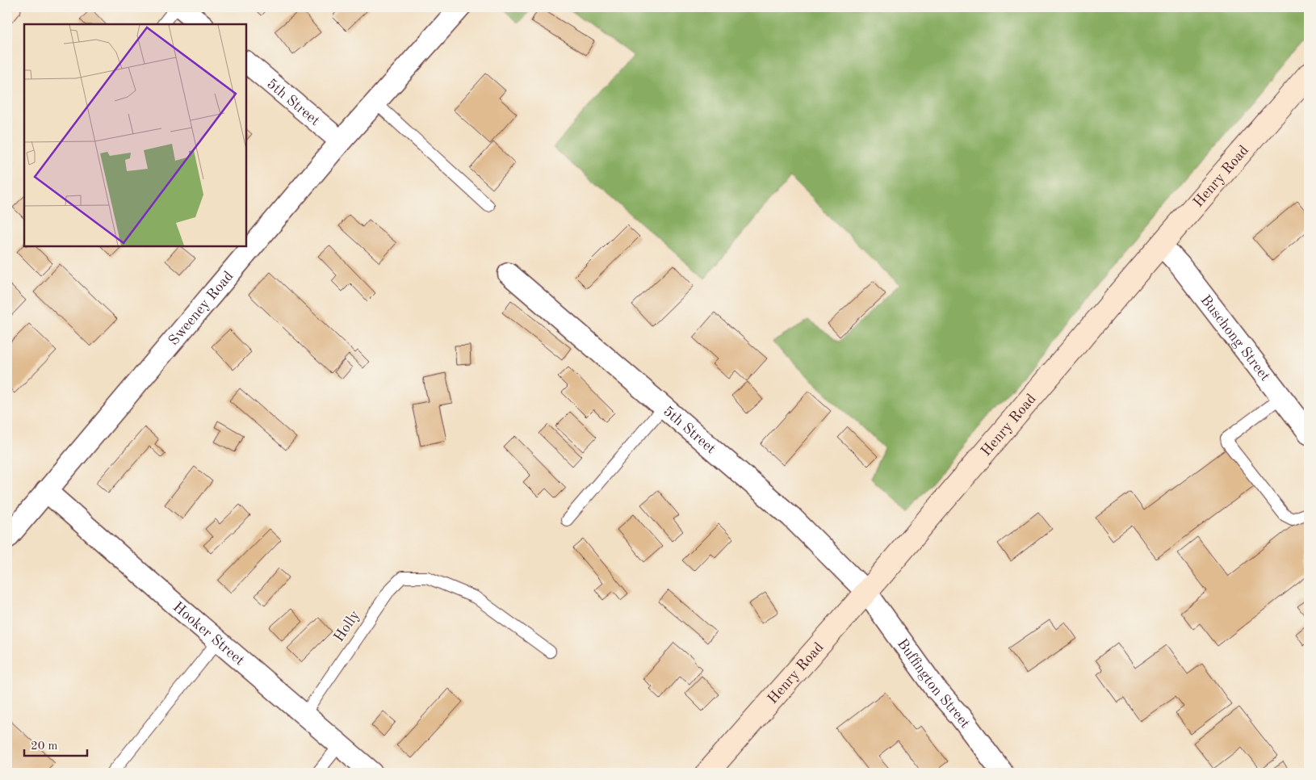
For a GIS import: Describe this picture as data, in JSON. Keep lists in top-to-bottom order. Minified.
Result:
{"streets":{"street":["5th Street","Henry Road","Sweeney Road","Buschong Street","Hooker Street","Buffington Street"],"lane":["Holly"]},"crossings":[["5th Street","Henry Road"],["5th Street","Sweeney Road"],["5th Street","Buffington Street"],["Henry Road","Buschong Street"],["Henry Road","Buffington Street"],["Sweeney Road","Hooker Street"],["Holly","Hooker Street"]],"scale_bar":"20 m"}
